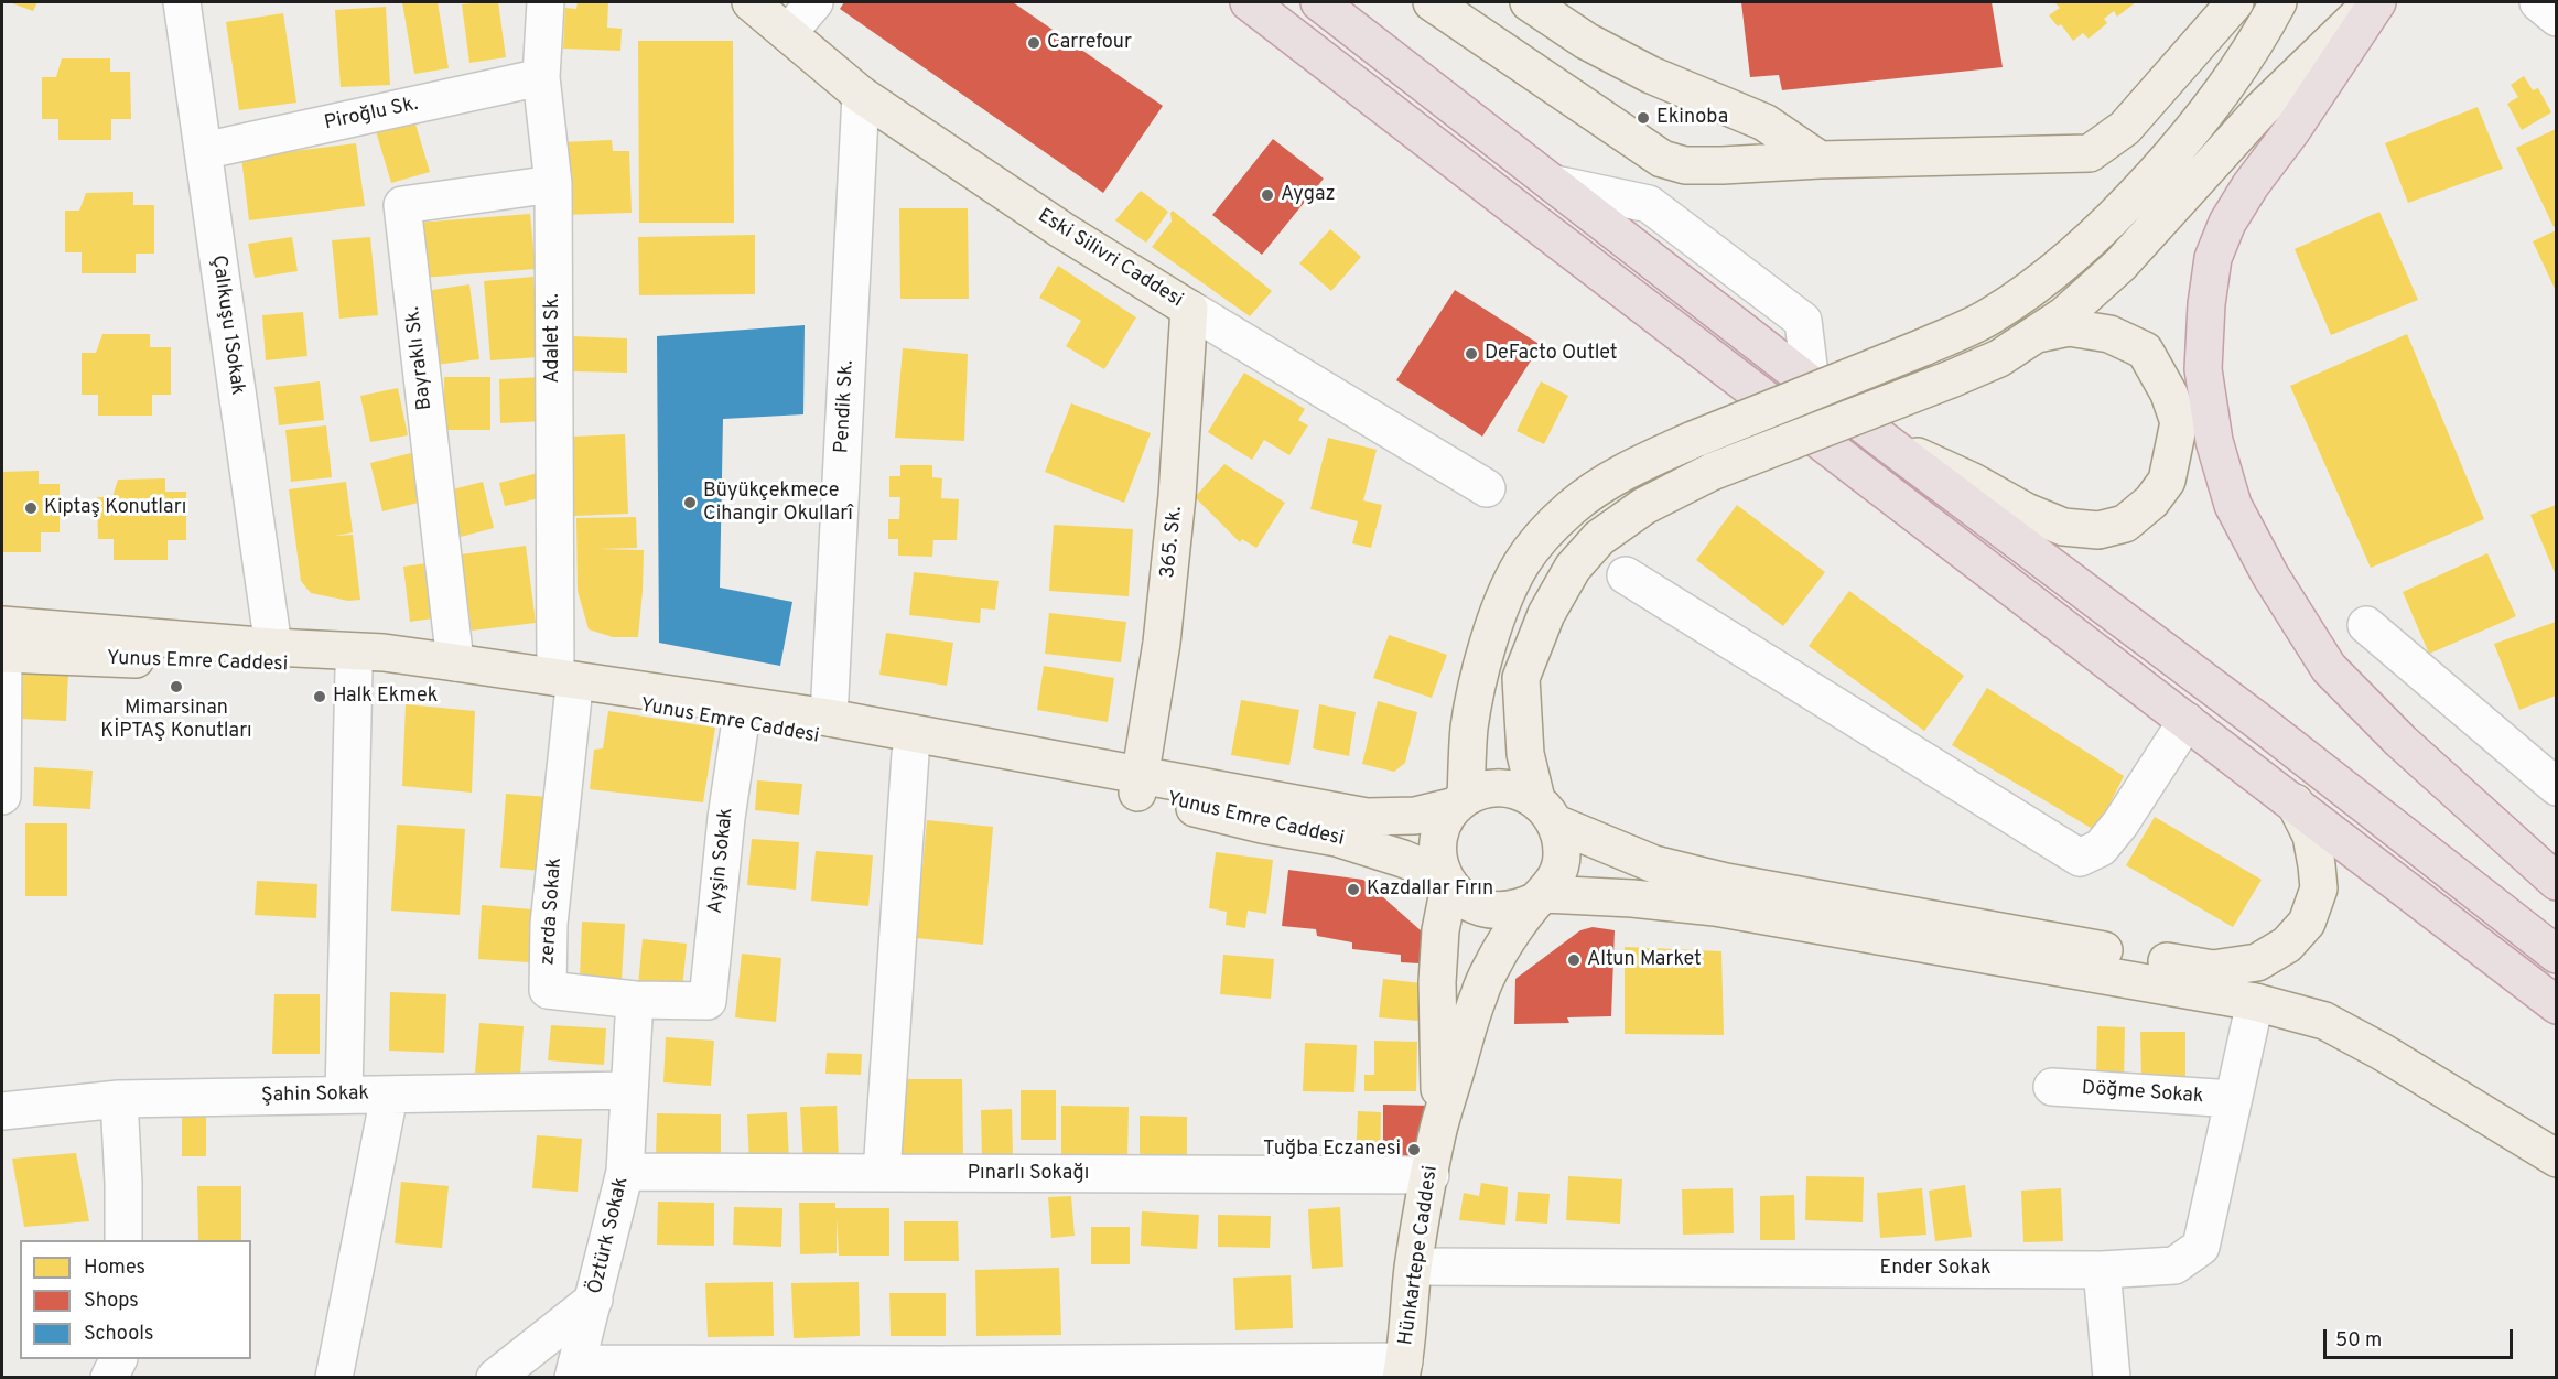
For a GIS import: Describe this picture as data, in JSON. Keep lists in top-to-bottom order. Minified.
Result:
{"streets":{"main road":["Eski Silivri Caddesi","365. Sk.","Yunus Emre Caddesi","Hünkartepe Caddesi"],"street":["Piroğlu Sk.","Çalıkuşu 1Sokak","Adalet Sk.","Bayraklı Sk.","Pendik Sk.","Ayşin Sokak","zerda Sokak","Döğme Sokak","Şahin Sokak","Pınarlı Sokağı","Öztürk Sokak","Ender Sokak"]},"crossings":[["Piroğlu Sk.","Çalıkuşu 1Sokak"],["Piroğlu Sk.","Adalet Sk."],["Eski Silivri Caddesi","Pendik Sk."],["Eski Silivri Caddesi","365. Sk."],["Adalet Sk.","Bayraklı Sk."],["Adalet Sk.","Yunus Emre Caddesi"],["Adalet Sk.","zerda Sokak"],["365. Sk.","Yunus Emre Caddesi"],["Yunus Emre Caddesi","Ayşin Sokak"],["Yunus Emre Caddesi","zerda Sokak"],["Ayşin Sokak","zerda Sokak"],["Döğme Sokak","Ender Sokak"],["Şahin Sokak","Öztürk Sokak"],["Pınarlı Sokağı","Öztürk Sokak"],["Pınarlı Sokağı","Hünkartepe Caddesi"],["Hünkartepe Caddesi","Ender Sokak"]],"places":["Carrefour","Ekinoba","Aygaz","DeFacto Outlet","Büyükçekmece Cihangir Okullarî","Kiptaş Konutları","Mimarsinan KİPTAŞ Konutları","Halk Ekmek","Kazdallar Fırın","Altun Market","Tuğba Eczanesi"],"legend":["Homes","Shops","Schools"],"scale_bar":"50 m"}
